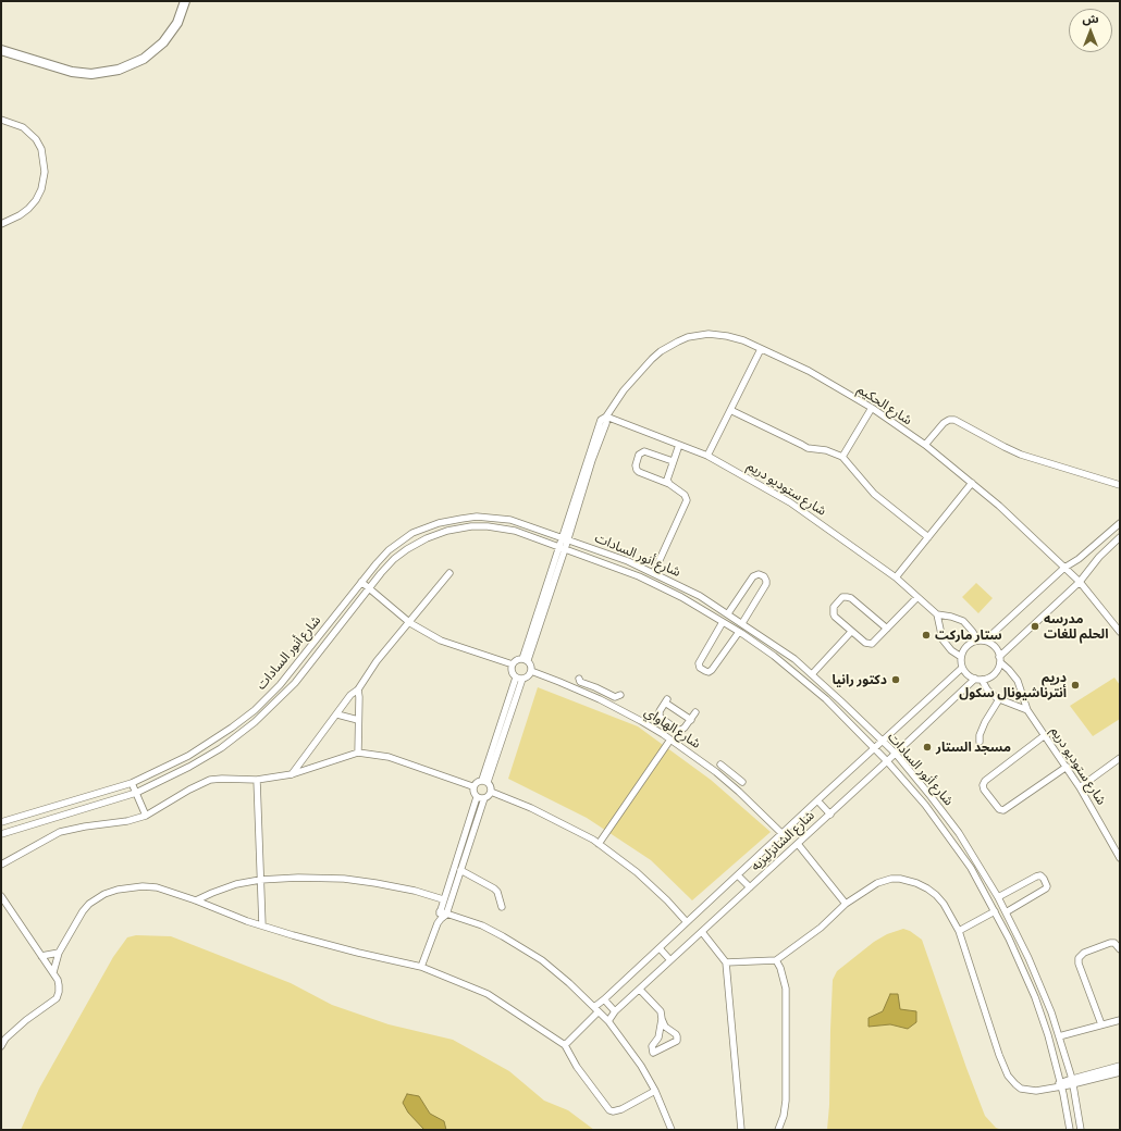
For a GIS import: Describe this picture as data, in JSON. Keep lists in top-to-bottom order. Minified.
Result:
{"streets":{"street":["شارع الحكيم","شارع ستوديو دريم","شارع أنور السادات","شارع الهاواي","شارع الشانزليزيه"]},"crossings":[["شارع الحكيم","شارع ستوديو دريم"],["شارع ستوديو دريم","شارع الشانزليزيه"],["شارع أنور السادات","شارع الشانزليزيه"],["شارع الهاواي","شارع الشانزليزيه"]],"places":["مدرسه الحلم للغات","ستار ماركت","دكتور رانيا","دريم أنترناشيونال سكول","مسجد الستار"],"north":"top"}
